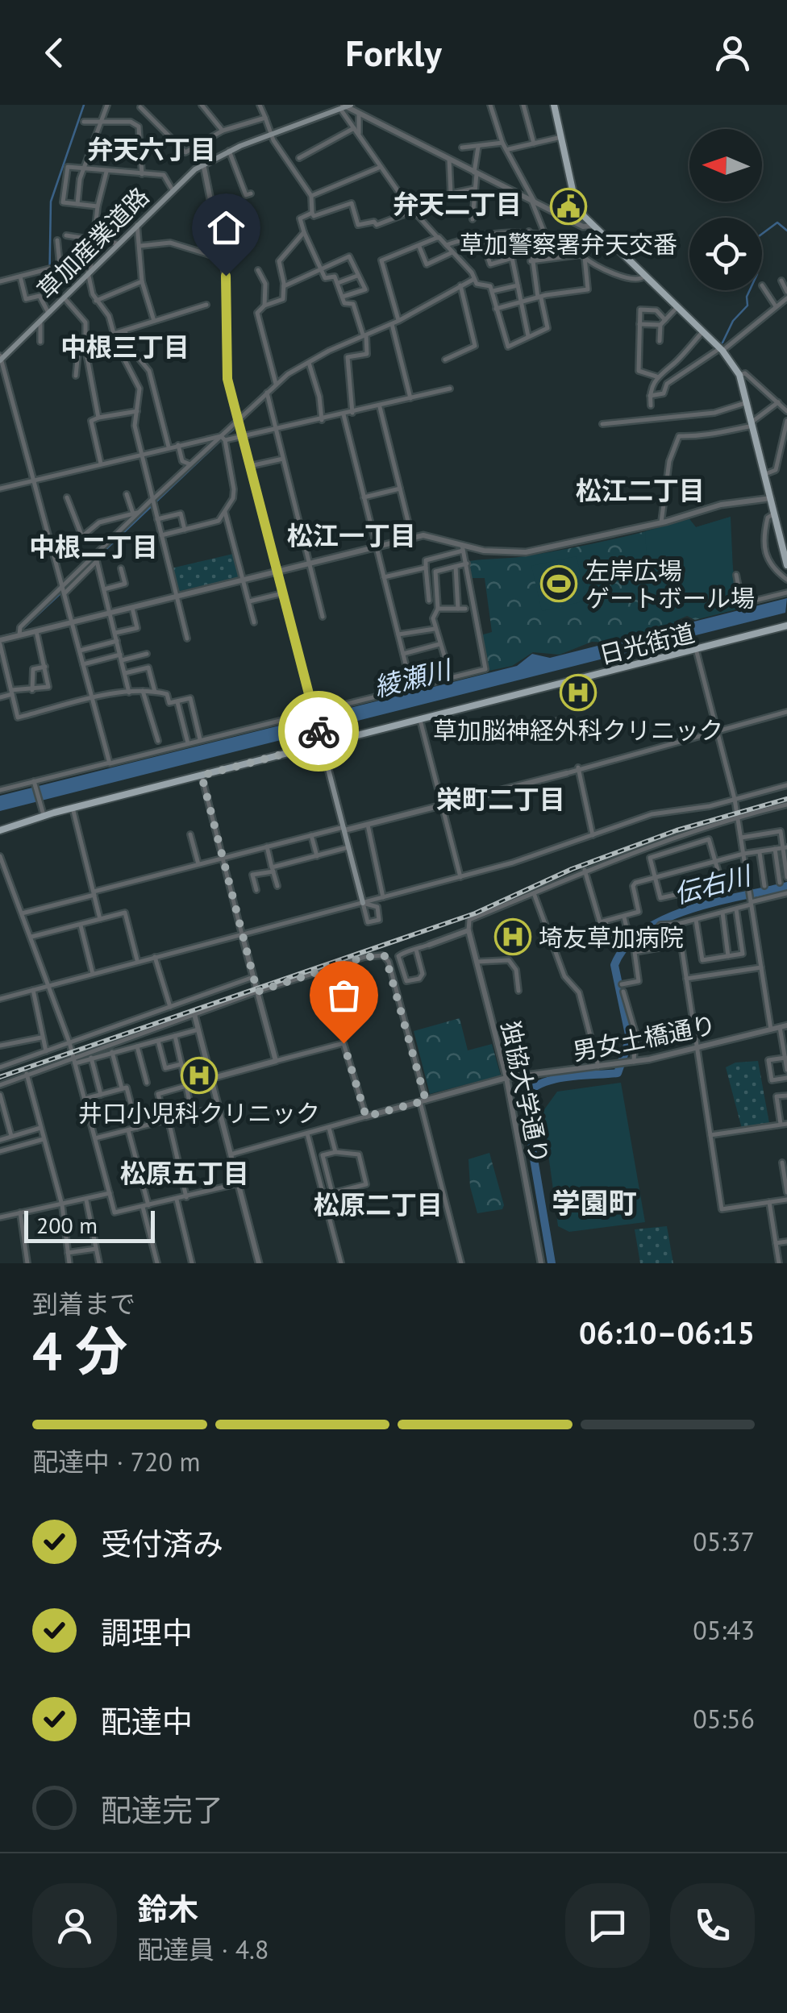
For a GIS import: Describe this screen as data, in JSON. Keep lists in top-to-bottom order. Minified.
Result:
{"streets":{"main road":["草加産業道路","日光街道"],"street":["男女土橋通り","独協大学通り"]},"crossings":[["男女土橋通り","独協大学通り"]],"districts":["弁天六丁目","弁天二丁目","中根三丁目","松江二丁目","松江一丁目","中根二丁目","栄町二丁目","松原五丁目","学園町","松原二丁目"],"water":["綾瀬川","伝右川"],"places":{"public building":["草加警察署弁天交番"],"sports":["左岸広場 ゲートボール場"],"hospital":["草加脳神経外科クリニック","埼友草加病院","井口小児科クリニック"]},"scale_bar":"200 m","north":"left","page":{"header":"Forkly","scale":"200 m","heading":["4 分","到着まで","06:10–06:15"],"panel":["鈴木","配達員 · 4.8"],"bar":"配達中 · 720 m","list":[["受付済み","05:37"],["調理中","05:43"],["配達中","05:56"],"配達完了"]}}
